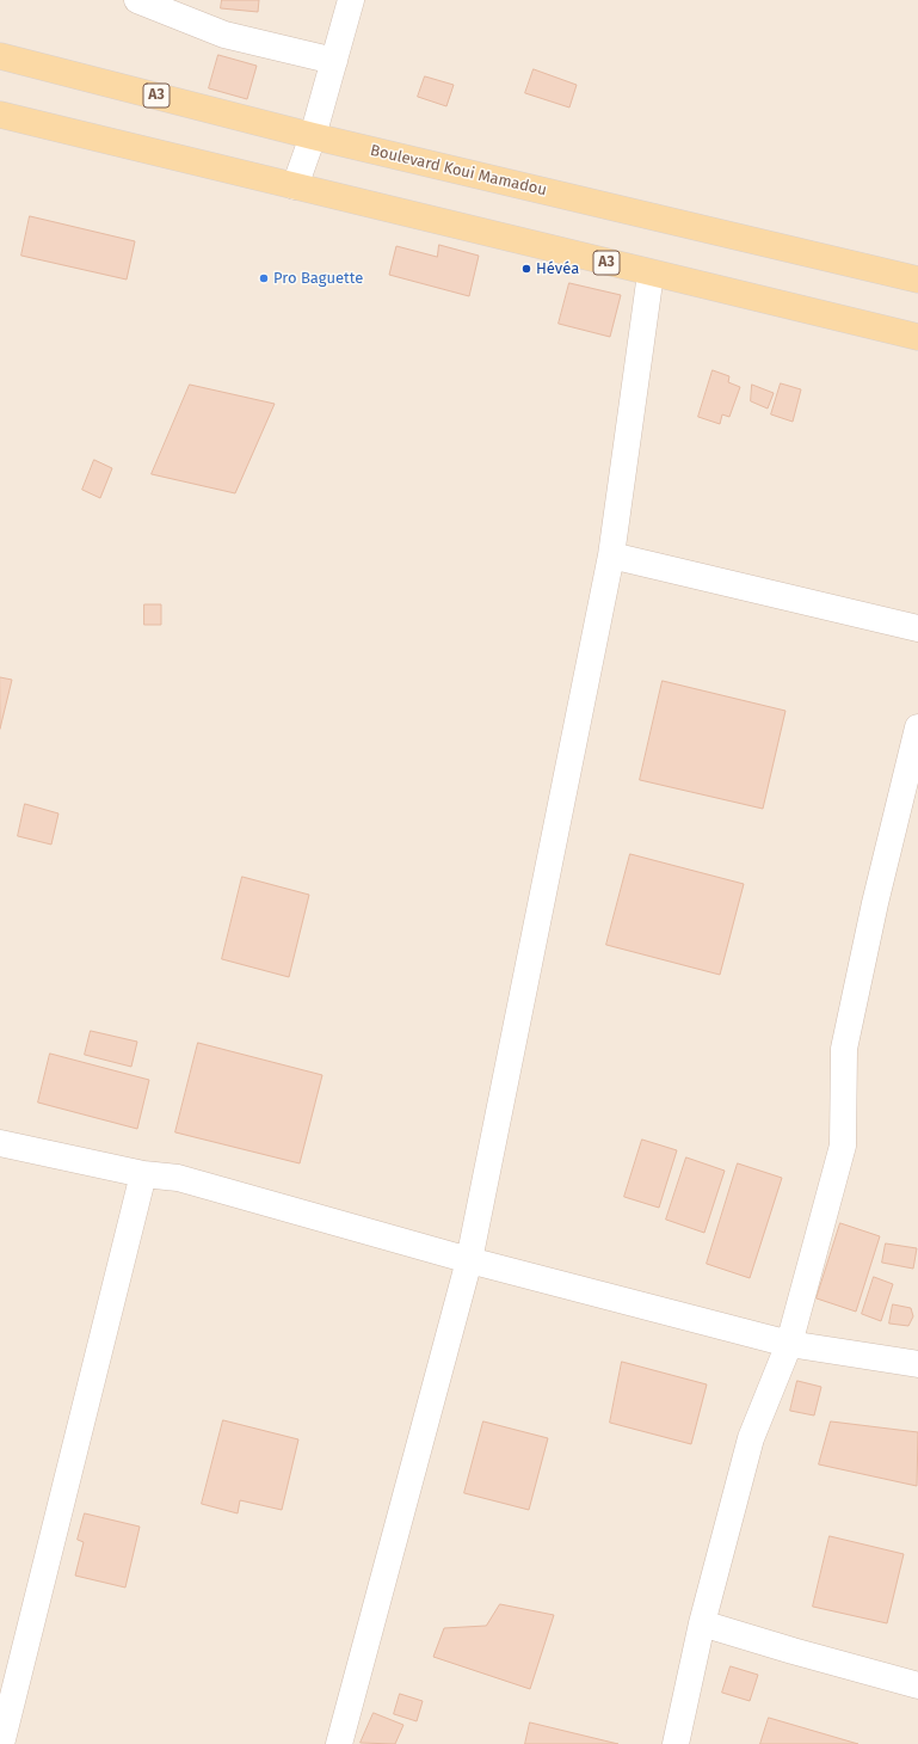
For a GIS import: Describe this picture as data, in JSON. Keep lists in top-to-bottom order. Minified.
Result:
{"streets":{"main road":["A3","Boulevard Koui Mamadou"]},"places":["Hévéa","Pro Baguette"]}
